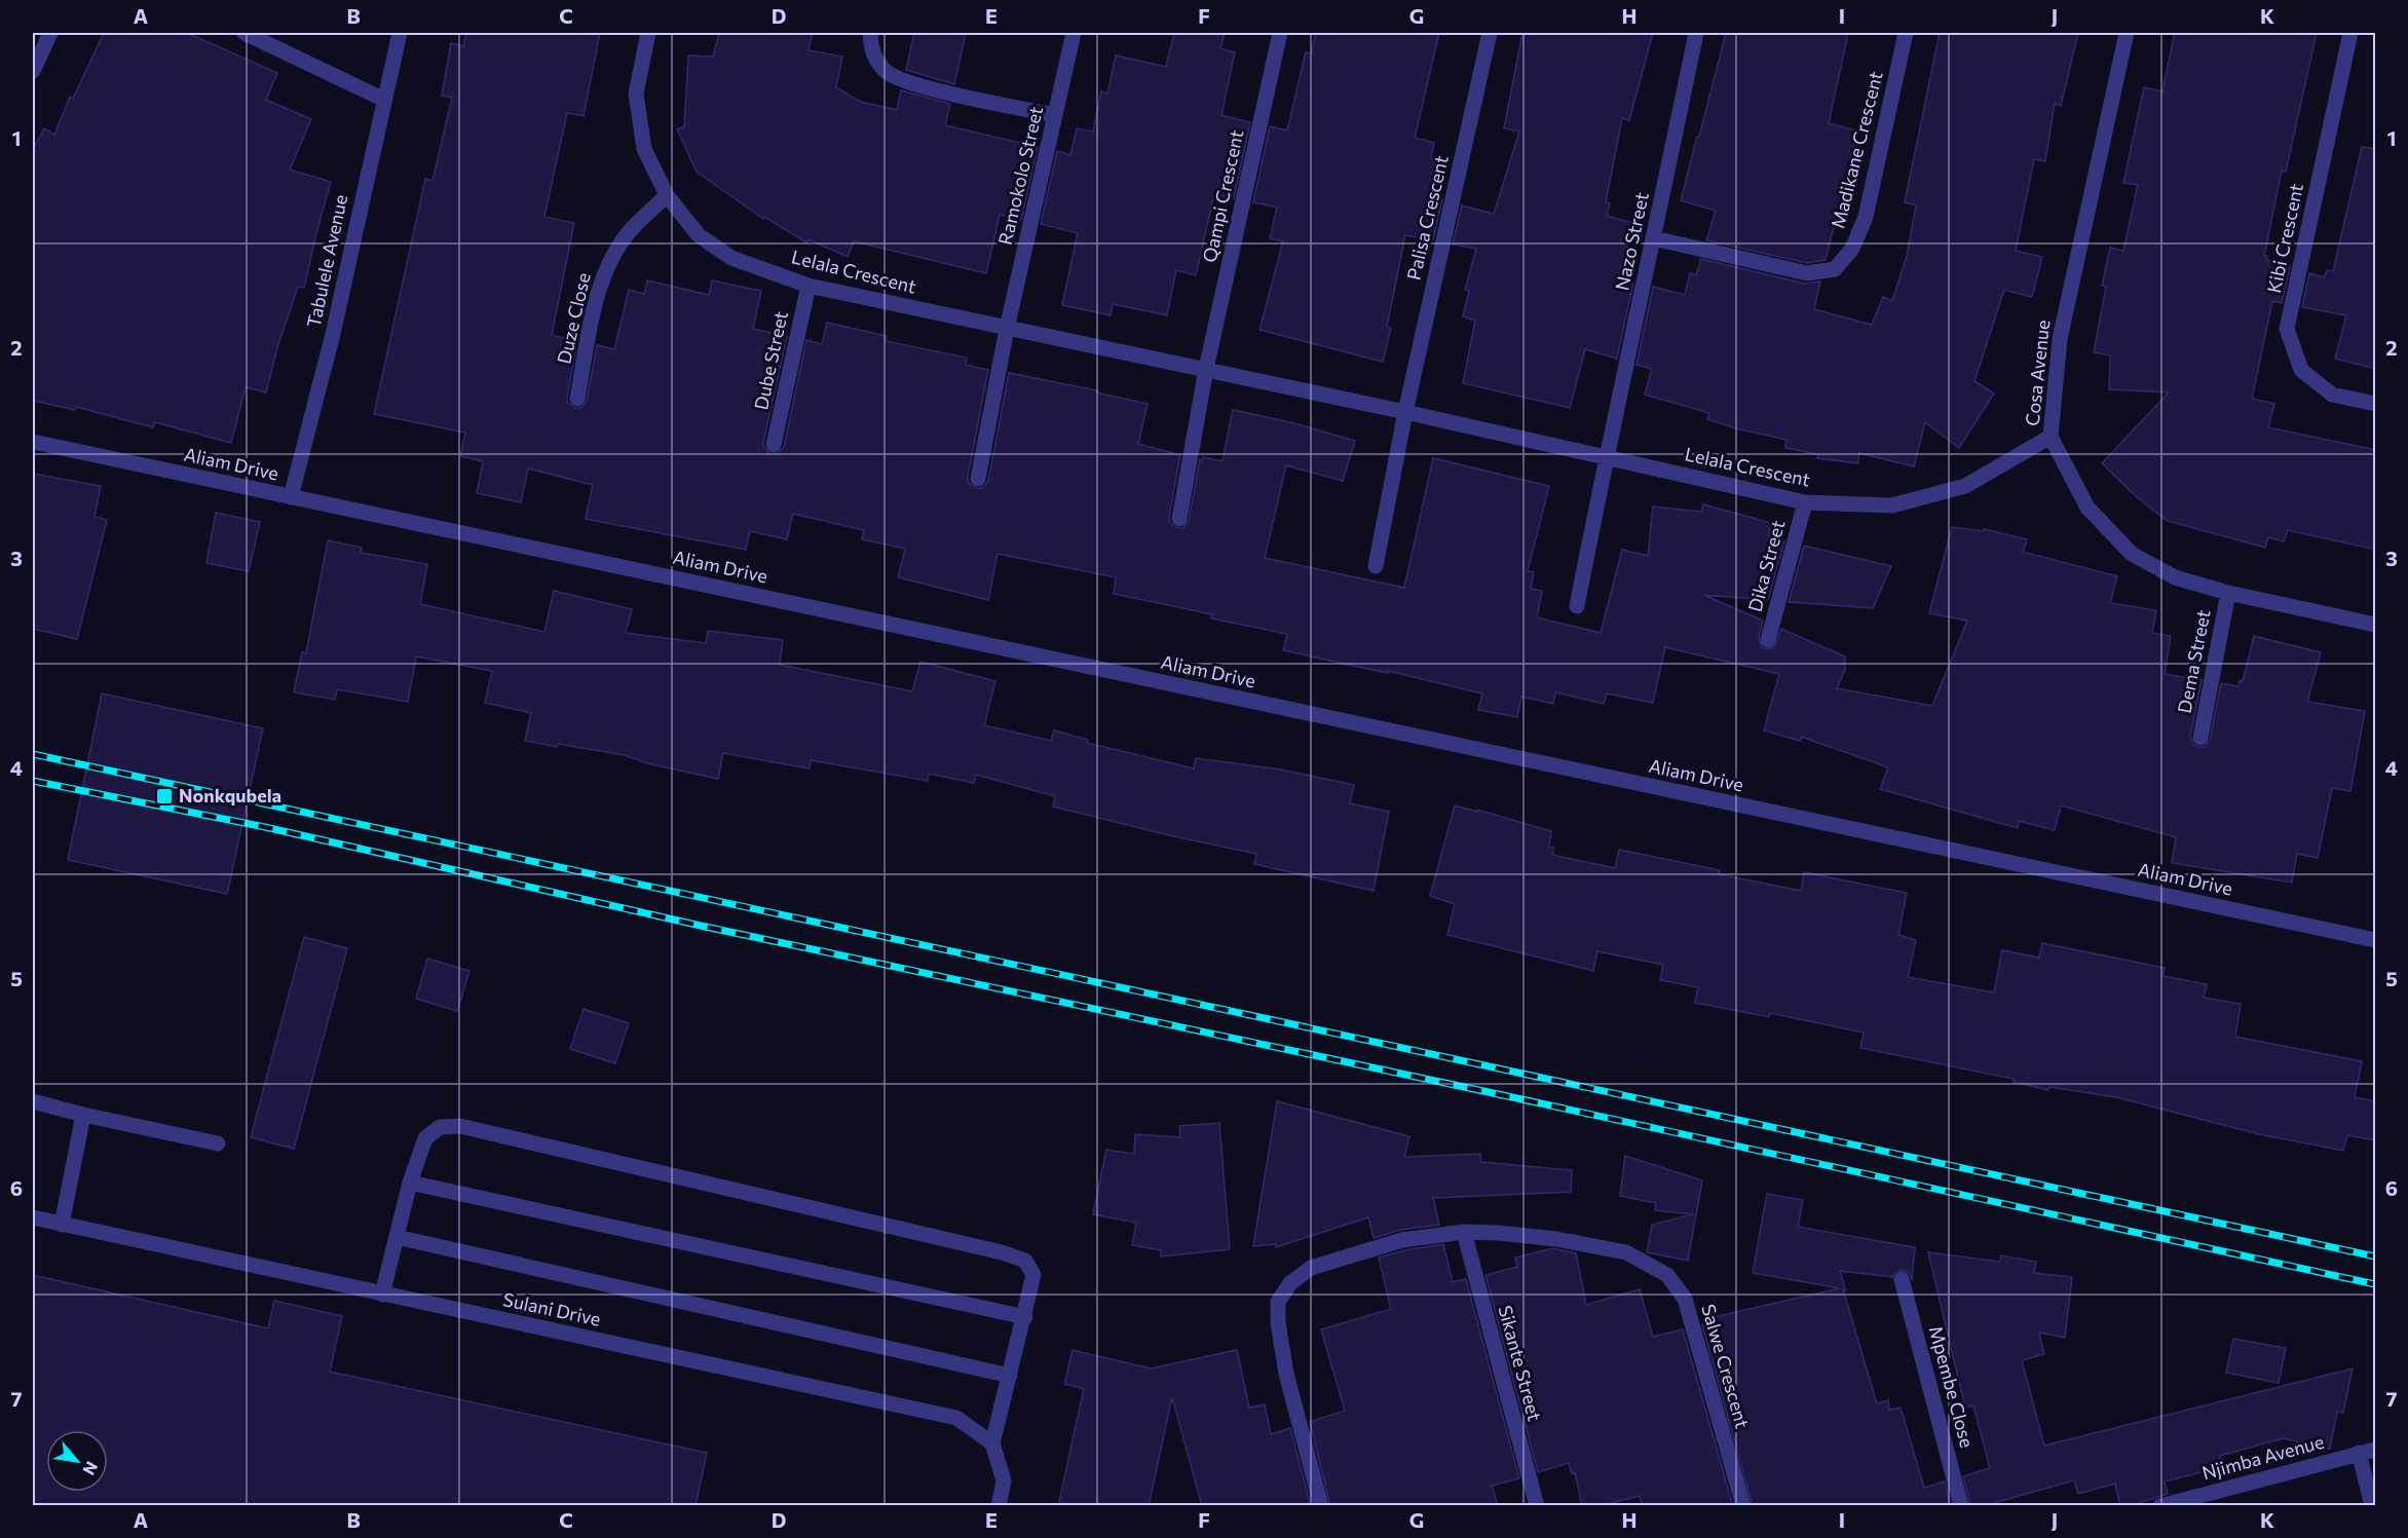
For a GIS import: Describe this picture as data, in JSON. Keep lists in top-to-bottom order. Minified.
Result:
{"streets":{"street":["Madikane Crescent","Ramokolo Street","Qampi Crescent","Palisa Crescent","Kibi Crescent","Nazo Street","Tabulele Avenue","Lelala Crescent","Duze Close","Dube Street","Cosa Avenue","Aliam Drive","Dika Street","Dema Street","Sulani Drive","Sikante Street","Salwe Crescent","Mpembe Close","Njimba Avenue"]},"crossings":[["Madikane Crescent","Nazo Street"],["Ramokolo Street","Lelala Crescent"],["Qampi Crescent","Lelala Crescent"],["Palisa Crescent","Lelala Crescent"],["Nazo Street","Lelala Crescent"],["Tabulele Avenue","Aliam Drive"],["Lelala Crescent","Duze Close"],["Lelala Crescent","Dube Street"],["Lelala Crescent","Cosa Avenue"],["Lelala Crescent","Dika Street"],["Cosa Avenue","Dema Street"],["Sikante Street","Salwe Crescent"]],"places":{"transit":["Nonkqubela"]},"north":"bottom right","grid":{"columns":["A","B","C","D","E","F","G","H","I","J","K"],"rows":["1","2","3","4","5","6","7"]}}
